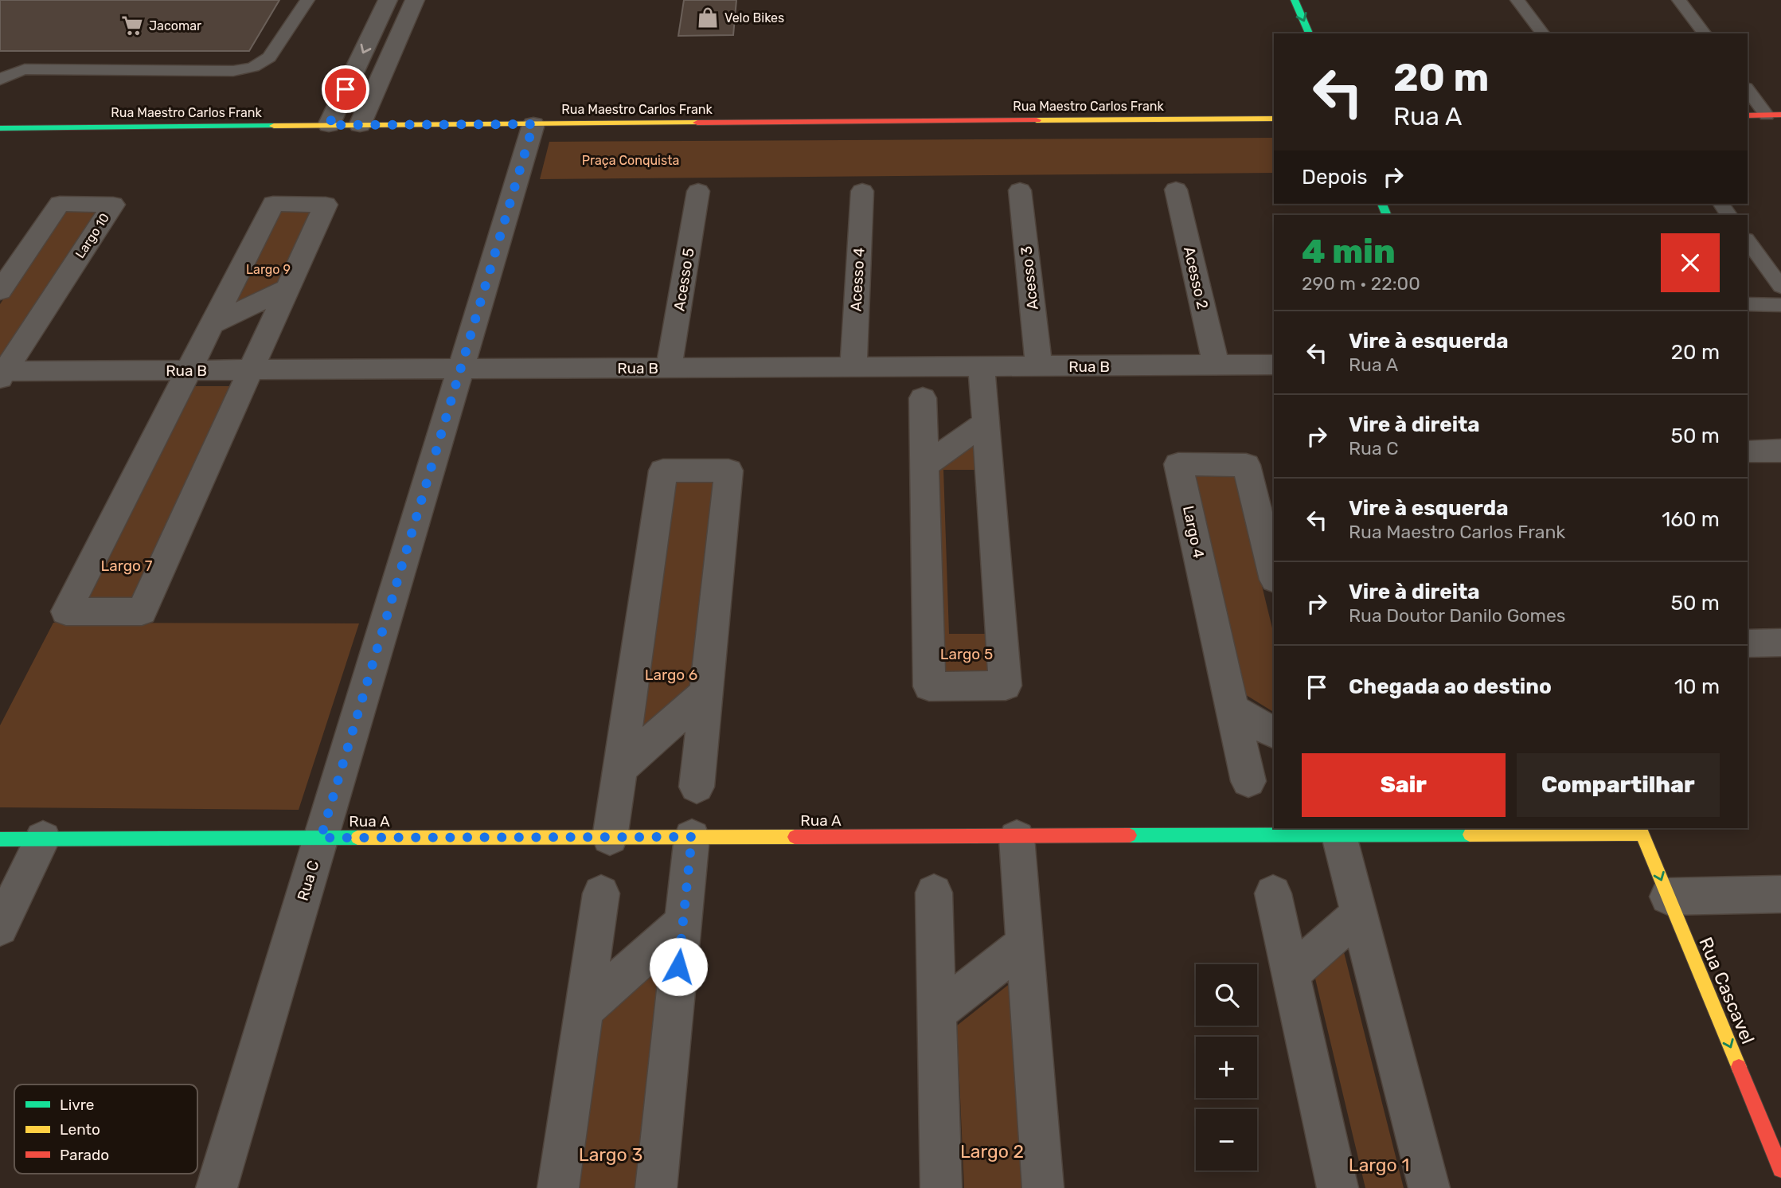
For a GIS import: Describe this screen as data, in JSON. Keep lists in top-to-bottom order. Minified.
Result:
{"streets":{"main road":["Rua Maestro Carlos Frank","Rua A","Rua Cascavel"],"street":["Largo 10","Acesso 3","Acesso 2","Acesso 5","Acesso 4","Rua B","Largo 4","Rua C"]},"crossings":[["Rua Maestro Carlos Frank","Rua C"],["Largo 10","Rua B"],["Acesso 3","Rua B"],["Acesso 2","Rua B"],["Acesso 5","Rua B"],["Acesso 4","Rua B"],["Rua B","Rua C"],["Rua A","Rua C"],["Rua A","Rua Cascavel"]],"one_way":["Rua Cascavel"],"parks":["Praça Conquista","Largo 9","Largo 7","Largo 5","Largo 6","Largo 2","Largo 3","Largo 1"],"places":{"shop":["Velo Bikes"],"supermarket":["Jacomar"]},"legend":["Livre","Lento","Parado"],"page":{"turn":["20 m","Rua A"],"then":"Depois","heading":["4 min","290 m · 22:00"],"list":[{"name":"Vire à esquerda","note":"Rua A","value":"20 m"},{"name":"Vire à direita","note":"Rua C","value":"50 m"},{"name":"Vire à esquerda","note":"Rua Maestro Carlos Frank","value":"160 m"},{"name":"Vire à direita","note":"Rua Doutor Danilo Gomes","value":"50 m"},{"name":"Chegada ao destino","value":"10 m"}],"buttons":["Sair","Compartilhar"],"map_buttons":["+","−"]}}
